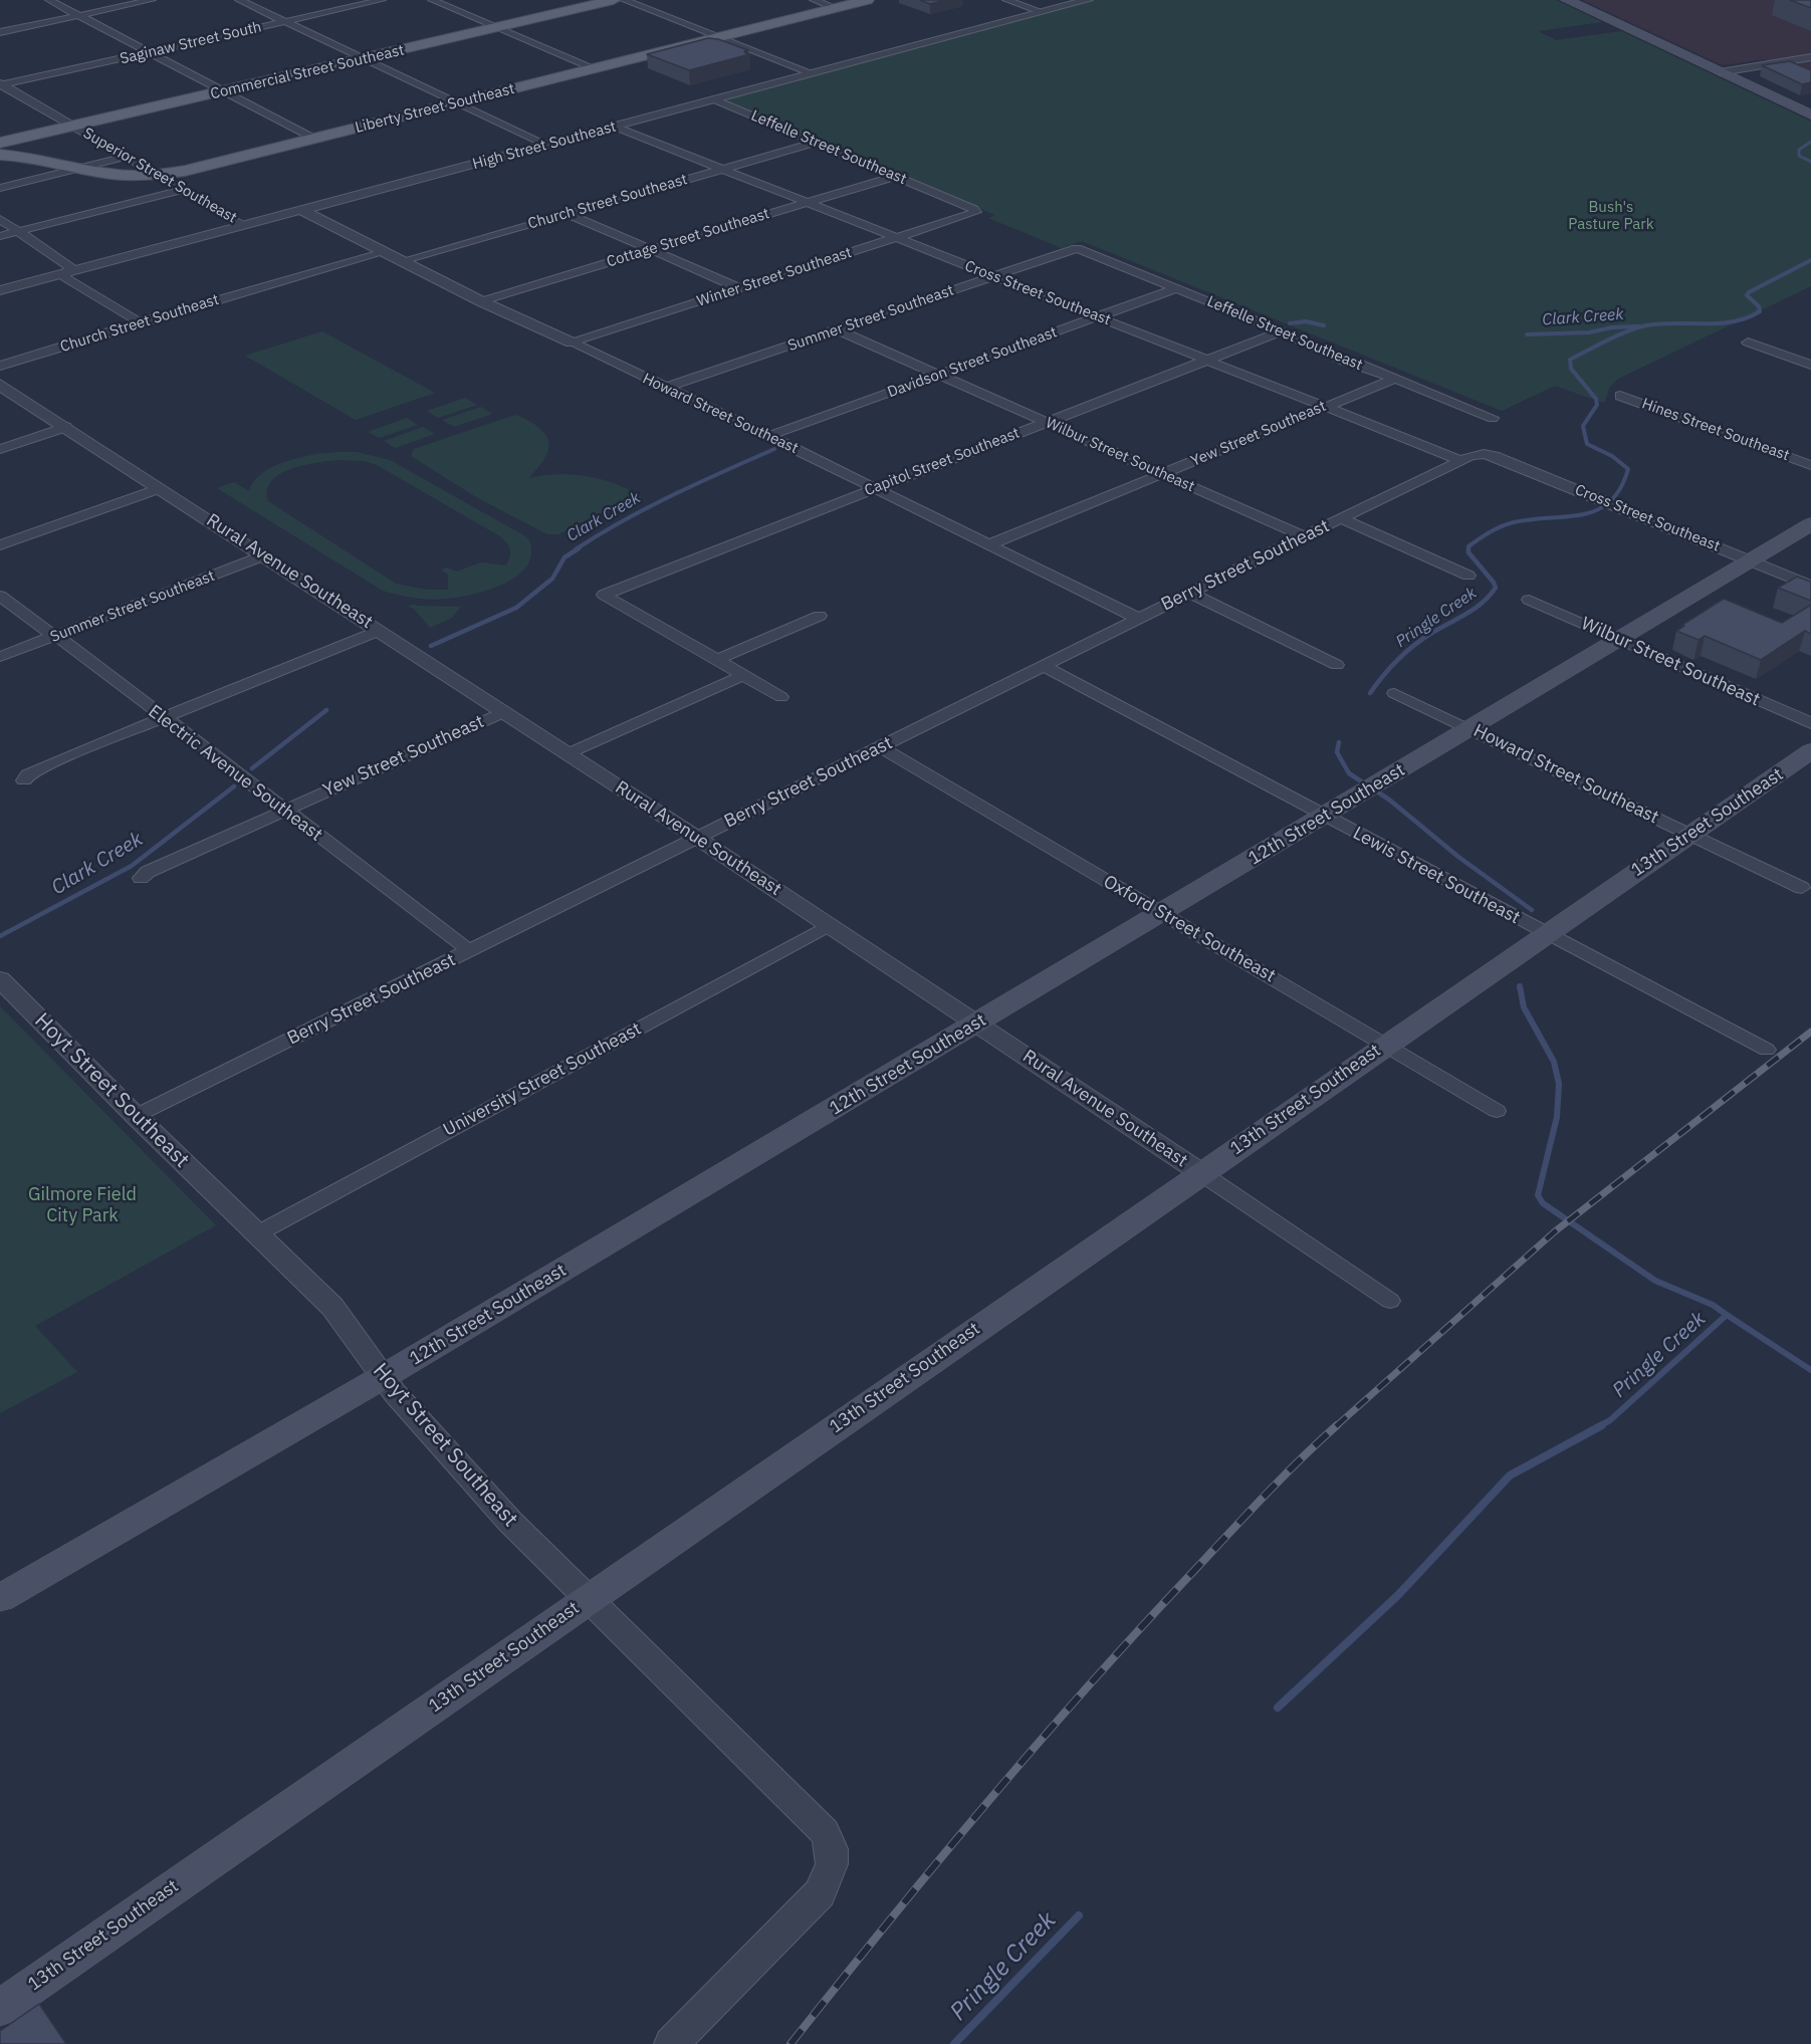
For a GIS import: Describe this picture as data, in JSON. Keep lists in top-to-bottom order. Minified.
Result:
{"streets":{"main road":["Commercial Street Southeast","Liberty Street Southeast","12th Street Southeast","13th Street Southeast"],"street":["Saginaw Street South","High Street Southeast","Leffelle Street Southeast","Superior Street Southeast","Church Street Southeast","Cottage Street Southeast","Winter Street Southeast","Cross Street Southeast","Summer Street Southeast","Davidson Street Southeast","Howard Street Southeast","Hines Street Southeast","Yew Street Southeast","Wilbur Street Southeast","Capitol Street Southeast","Berry Street Southeast","Rural Avenue Southeast","Electric Avenue Southeast","Lewis Street Southeast","Oxford Street Southeast","University Street Southeast","Hoyt Street Southeast"]},"crossings":[["Saginaw Street South","Superior Street Southeast"],["Commercial Street Southeast","Superior Street Southeast"],["Liberty Street Southeast","Superior Street Southeast"],["High Street Southeast","Leffelle Street Southeast"],["High Street Southeast","Superior Street Southeast"],["High Street Southeast","Cross Street Southeast"],["High Street Southeast","Howard Street Southeast"],["Leffelle Street Southeast","Church Street Southeast"],["Leffelle Street Southeast","Cottage Street Southeast"],["Leffelle Street Southeast","Winter Street Southeast"],["Leffelle Street Southeast","Summer Street Southeast"],["Leffelle Street Southeast","Davidson Street Southeast"],["Leffelle Street Southeast","Yew Street Southeast"],["Leffelle Street Southeast","Capitol Street Southeast"],["Church Street Southeast","Cross Street Southeast"],["Church Street Southeast","Howard Street Southeast"],["Cottage Street Southeast","Cross Street Southeast"],["Cottage Street Southeast","Howard Street Southeast"],["Winter Street Southeast","Cross Street Southeast"],["Winter Street Southeast","Howard Street Southeast"],["Cross Street Southeast","Summer Street Southeast"],["Cross Street Southeast","Davidson Street Southeast"],["Cross Street Southeast","Yew Street Southeast"],["Cross Street Southeast","Capitol Street Southeast"],["Cross Street Southeast","Berry Street Southeast"],["Cross Street Southeast","12th Street Southeast"],["Summer Street Southeast","Howard Street Southeast"],["Summer Street Southeast","Wilbur Street Southeast"],["Summer Street Southeast","Rural Avenue Southeast"],["Summer Street Southeast","Electric Avenue Southeast"],["Davidson Street Southeast","Howard Street Southeast"],["Davidson Street Southeast","Wilbur Street Southeast"],["Howard Street Southeast","Yew Street Southeast"],["Howard Street Southeast","Capitol Street Southeast"],["Howard Street Southeast","Berry Street Southeast"],["Howard Street Southeast","12th Street Southeast"],["Howard Street Southeast","13th Street Southeast"],["Yew Street Southeast","Wilbur Street Southeast"],["Yew Street Southeast","Rural Avenue Southeast"],["Yew Street Southeast","Electric Avenue Southeast"],["Wilbur Street Southeast","Capitol Street Southeast"],["Wilbur Street Southeast","Berry Street Southeast"],["Wilbur Street Southeast","12th Street Southeast"],["Berry Street Southeast","Rural Avenue Southeast"],["Berry Street Southeast","Electric Avenue Southeast"],["Berry Street Southeast","Lewis Street Southeast"],["Berry Street Southeast","Oxford Street Southeast"],["Berry Street Southeast","Hoyt Street Southeast"],["Rural Avenue Southeast","12th Street Southeast"],["Rural Avenue Southeast","13th Street Southeast"],["Rural Avenue Southeast","University Street Southeast"],["12th Street Southeast","Lewis Street Southeast"],["12th Street Southeast","Oxford Street Southeast"],["12th Street Southeast","Hoyt Street Southeast"],["13th Street Southeast","Lewis Street Southeast"],["13th Street Southeast","Oxford Street Southeast"],["13th Street Southeast","Hoyt Street Southeast"],["University Street Southeast","Hoyt Street Southeast"]],"water":["Clark Creek","Pringle Creek"],"parks":["Bush's Pasture Park","Gilmore Field City Park"]}
